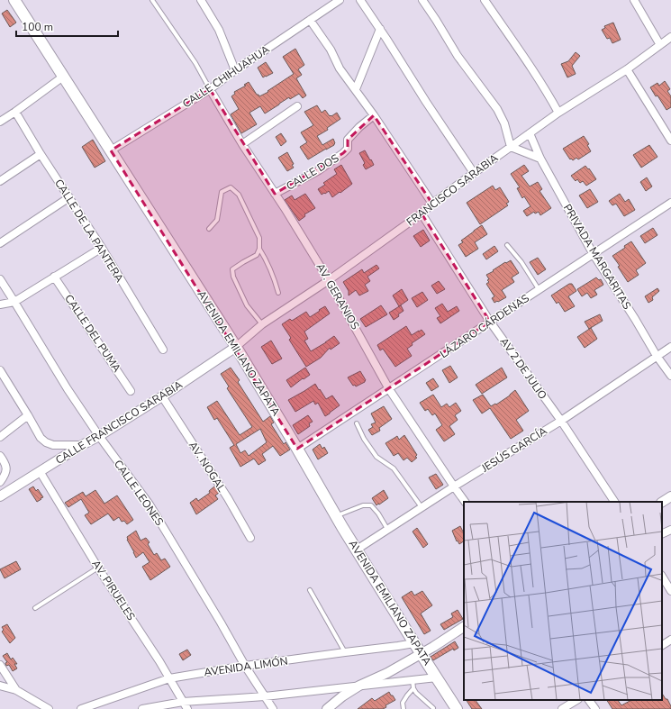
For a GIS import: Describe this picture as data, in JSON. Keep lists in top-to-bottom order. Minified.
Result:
{"streets":{"main road":["AVENIDA EMILIANO ZAPATA"],"street":["CALLE CHIHUAHUA","CALLE DOS","FRANCISCO SARABIA","CALLE DE LA PANTERA","PRIVADA MARGARITAS","AV. GERANIOS","LÁZARO CÁRDENAS","CALLE DEL PUMA","AV 2 DE JULIO","CALLE FRANCISCO SARABIA","JESÚS GARCÍA","AV. NOGAL","CALLE LEONES","AV. PIRUELES","AVENIDA LIMÓN"]},"crossings":[["CALLE CHIHUAHUA","AV. GERANIOS"],["CALLE CHIHUAHUA","AVENIDA EMILIANO ZAPATA"],["CALLE DOS","AV. GERANIOS"],["FRANCISCO SARABIA","PRIVADA MARGARITAS"],["FRANCISCO SARABIA","AV. GERANIOS"],["FRANCISCO SARABIA","AVENIDA EMILIANO ZAPATA"],["FRANCISCO SARABIA","AV 2 DE JULIO"],["FRANCISCO SARABIA","CALLE FRANCISCO SARABIA"],["PRIVADA MARGARITAS","LÁZARO CÁRDENAS"],["PRIVADA MARGARITAS","JESÚS GARCÍA"],["AV. GERANIOS","LÁZARO CÁRDENAS"],["AV. GERANIOS","JESÚS GARCÍA"],["LÁZARO CÁRDENAS","AVENIDA EMILIANO ZAPATA"],["LÁZARO CÁRDENAS","AV 2 DE JULIO"],["AVENIDA EMILIANO ZAPATA","CALLE FRANCISCO SARABIA"],["AVENIDA EMILIANO ZAPATA","JESÚS GARCÍA"],["AVENIDA EMILIANO ZAPATA","AVENIDA LIMÓN"],["AV 2 DE JULIO","JESÚS GARCÍA"],["CALLE FRANCISCO SARABIA","AV. NOGAL"],["CALLE FRANCISCO SARABIA","CALLE LEONES"],["CALLE FRANCISCO SARABIA","AV. PIRUELES"],["CALLE LEONES","AVENIDA LIMÓN"],["AV. PIRUELES","AVENIDA LIMÓN"]],"scale_bar":"100 m"}
